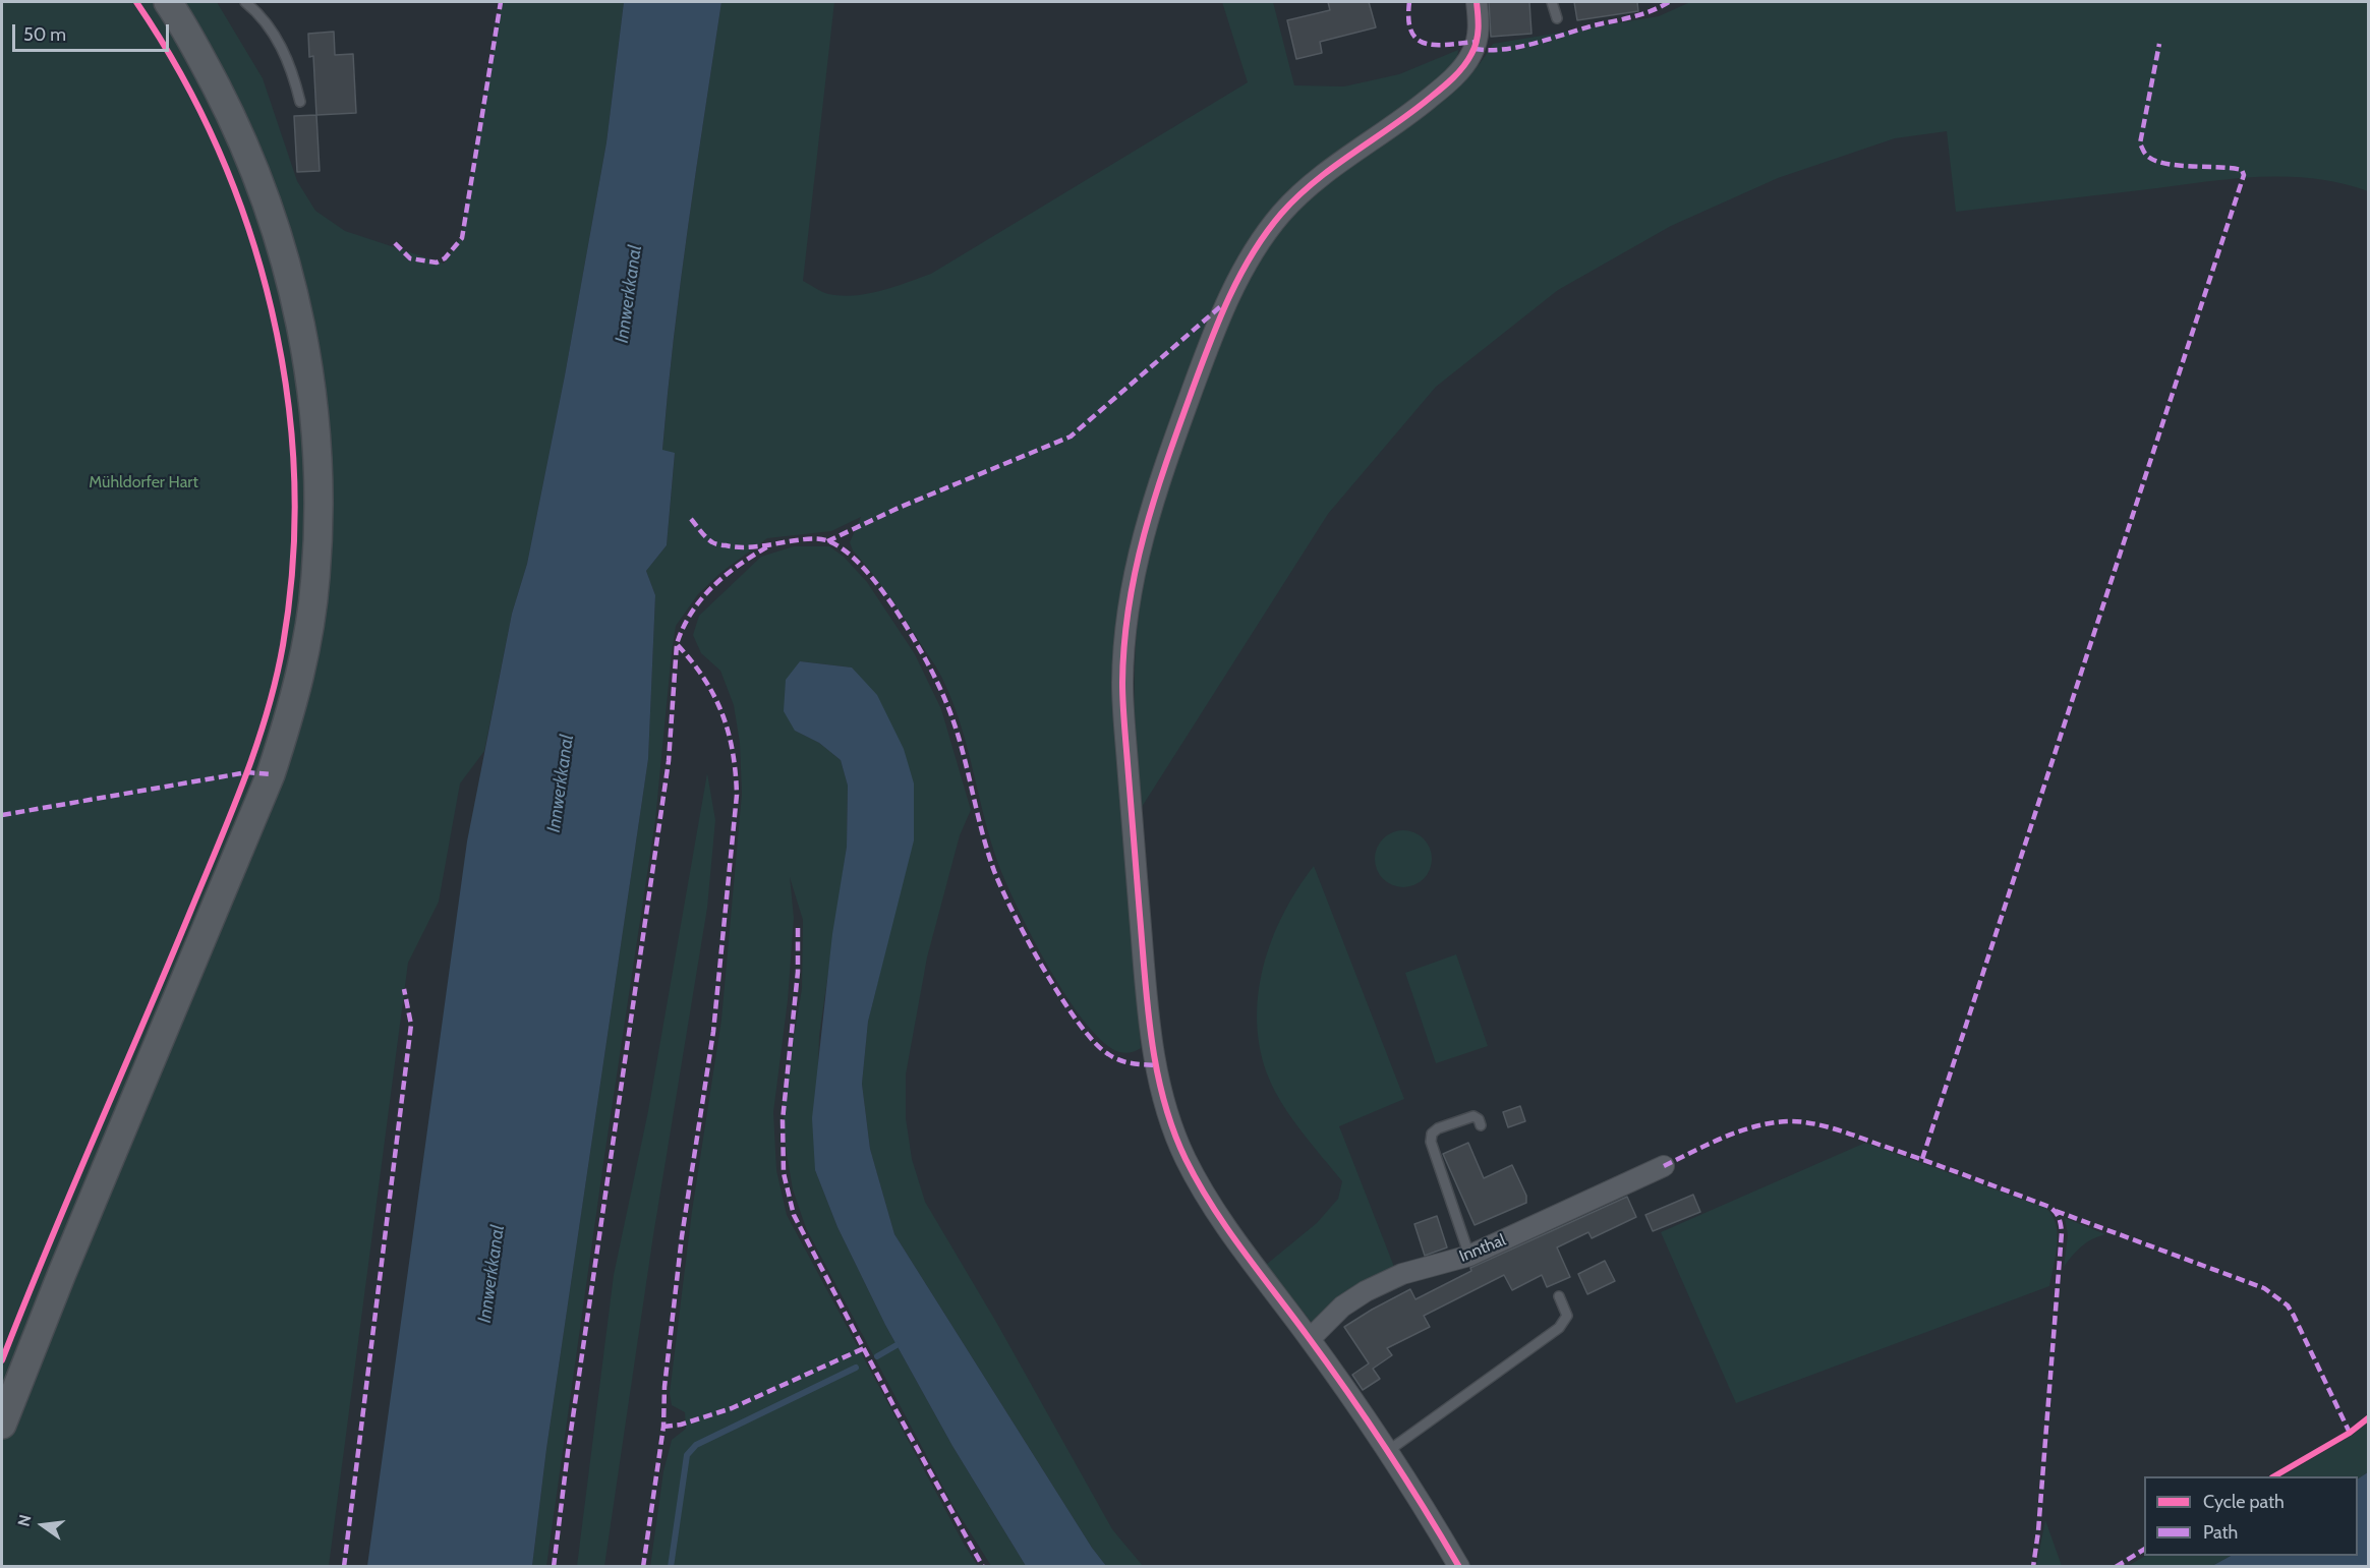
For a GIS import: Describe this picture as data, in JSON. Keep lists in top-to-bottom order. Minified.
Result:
{"streets":{"street":["Innthal"]},"water":["Innwerkkanal"],"parks":["Mühldorfer Hart"],"legend":["Cycle path","Path"],"scale_bar":"50 m","north":"left"}
